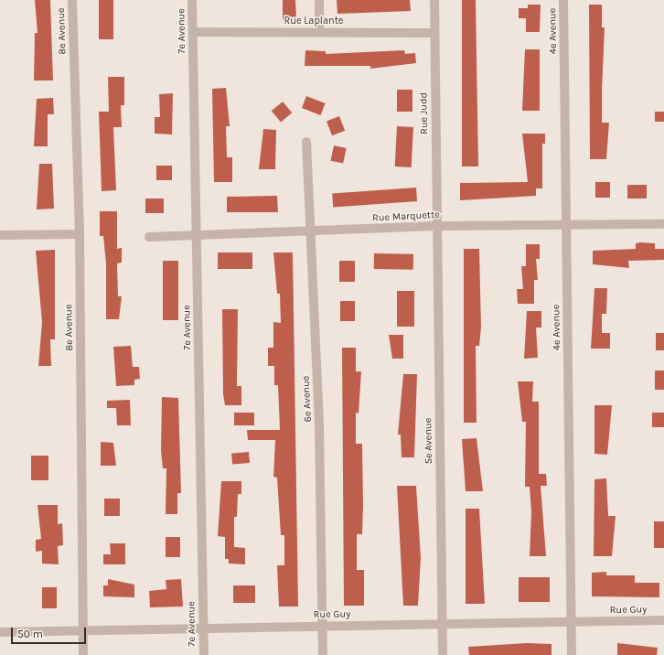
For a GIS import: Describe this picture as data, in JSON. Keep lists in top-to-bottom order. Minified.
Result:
{"streets":{"street":["Rue Laplante","8e Avenue","7e Avenue","4e Avenue","Rue Judd","Rue Marquette","6e Avenue","5e Avenue","Rue Guy"]},"crossings":[["Rue Laplante","7e Avenue"],["Rue Laplante","Rue Judd"],["8e Avenue","Rue Guy"],["7e Avenue","Rue Marquette"],["7e Avenue","Rue Guy"],["4e Avenue","Rue Marquette"],["4e Avenue","Rue Guy"],["Rue Judd","Rue Marquette"],["Rue Judd","5e Avenue"],["Rue Marquette","6e Avenue"],["Rue Marquette","5e Avenue"],["6e Avenue","Rue Guy"],["5e Avenue","Rue Guy"]],"scale_bar":"50 m"}
